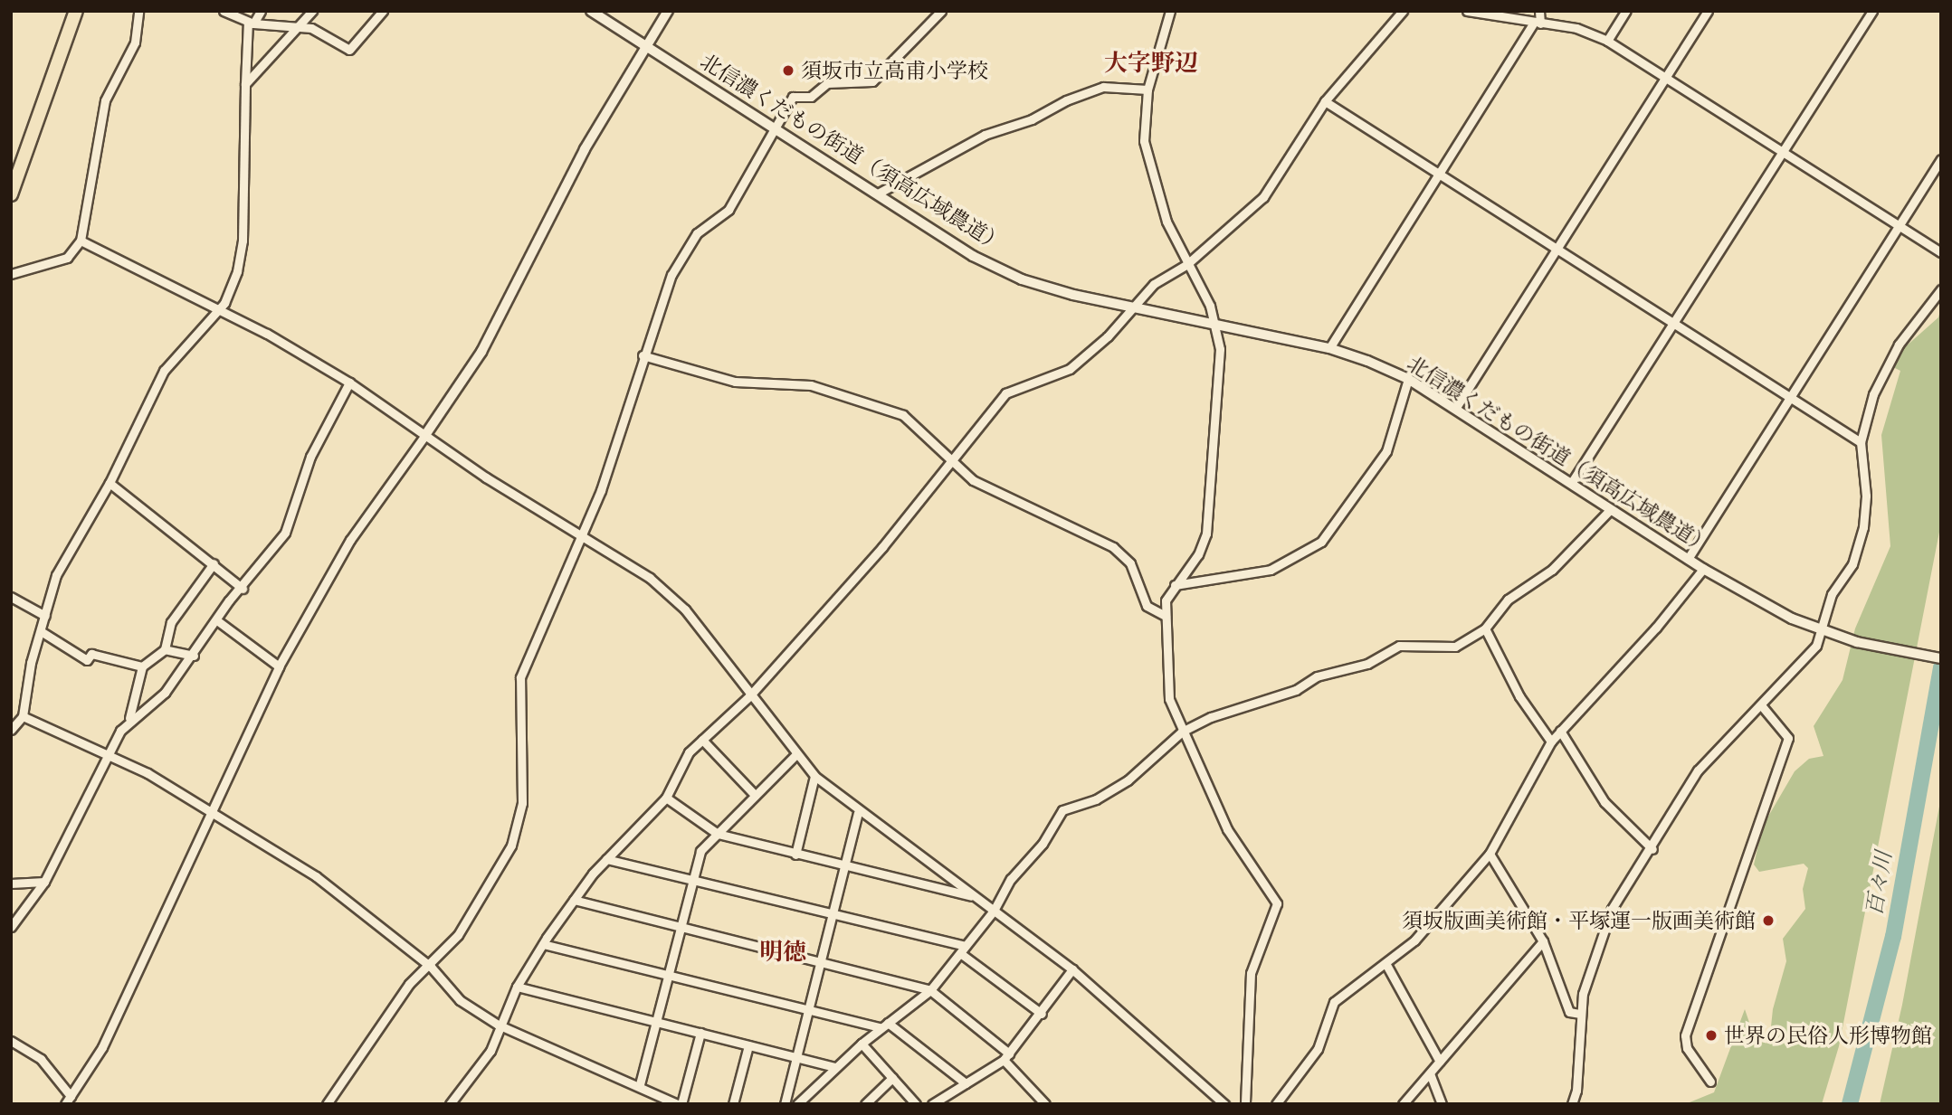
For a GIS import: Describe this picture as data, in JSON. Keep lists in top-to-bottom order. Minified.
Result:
{"streets":{"street":["北信濃くだもの街道（須高広域農道）"]},"districts":["大字野辺","明徳"],"water":["百々川"],"places":["須坂市立高甫小学校","須坂版画美術館・平塚運一版画美術館","世界の民俗人形博物館"]}
